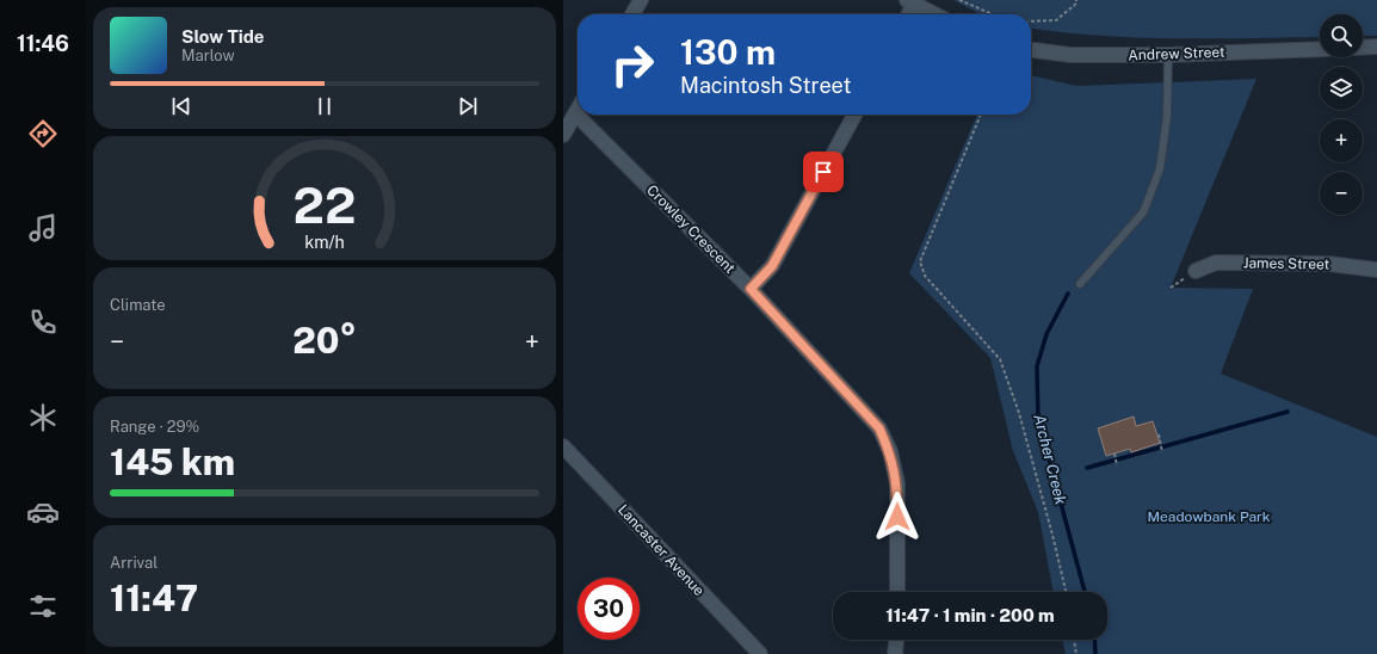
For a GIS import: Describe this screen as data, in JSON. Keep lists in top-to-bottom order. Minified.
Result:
{"streets":{"street":["Andrew Street","Crowley Crescent","James Street","Lancaster Avenue"]},"water":["Archer Creek"],"parks":["Meadowbank Park"],"page":{"tabs":"11:46","map_buttons":["+","−"],"turn":["130 m","Macintosh Street"],"song":["Slow Tide","Marlow"],"tile":["Climate",["Range · 29%","145 km"],["Arrival","11:47"]],"heat":["−","20°","+"],"limit":"30","trip":"11:47 · 1 min · 200 m","gauge":["22","km/h"]}}
